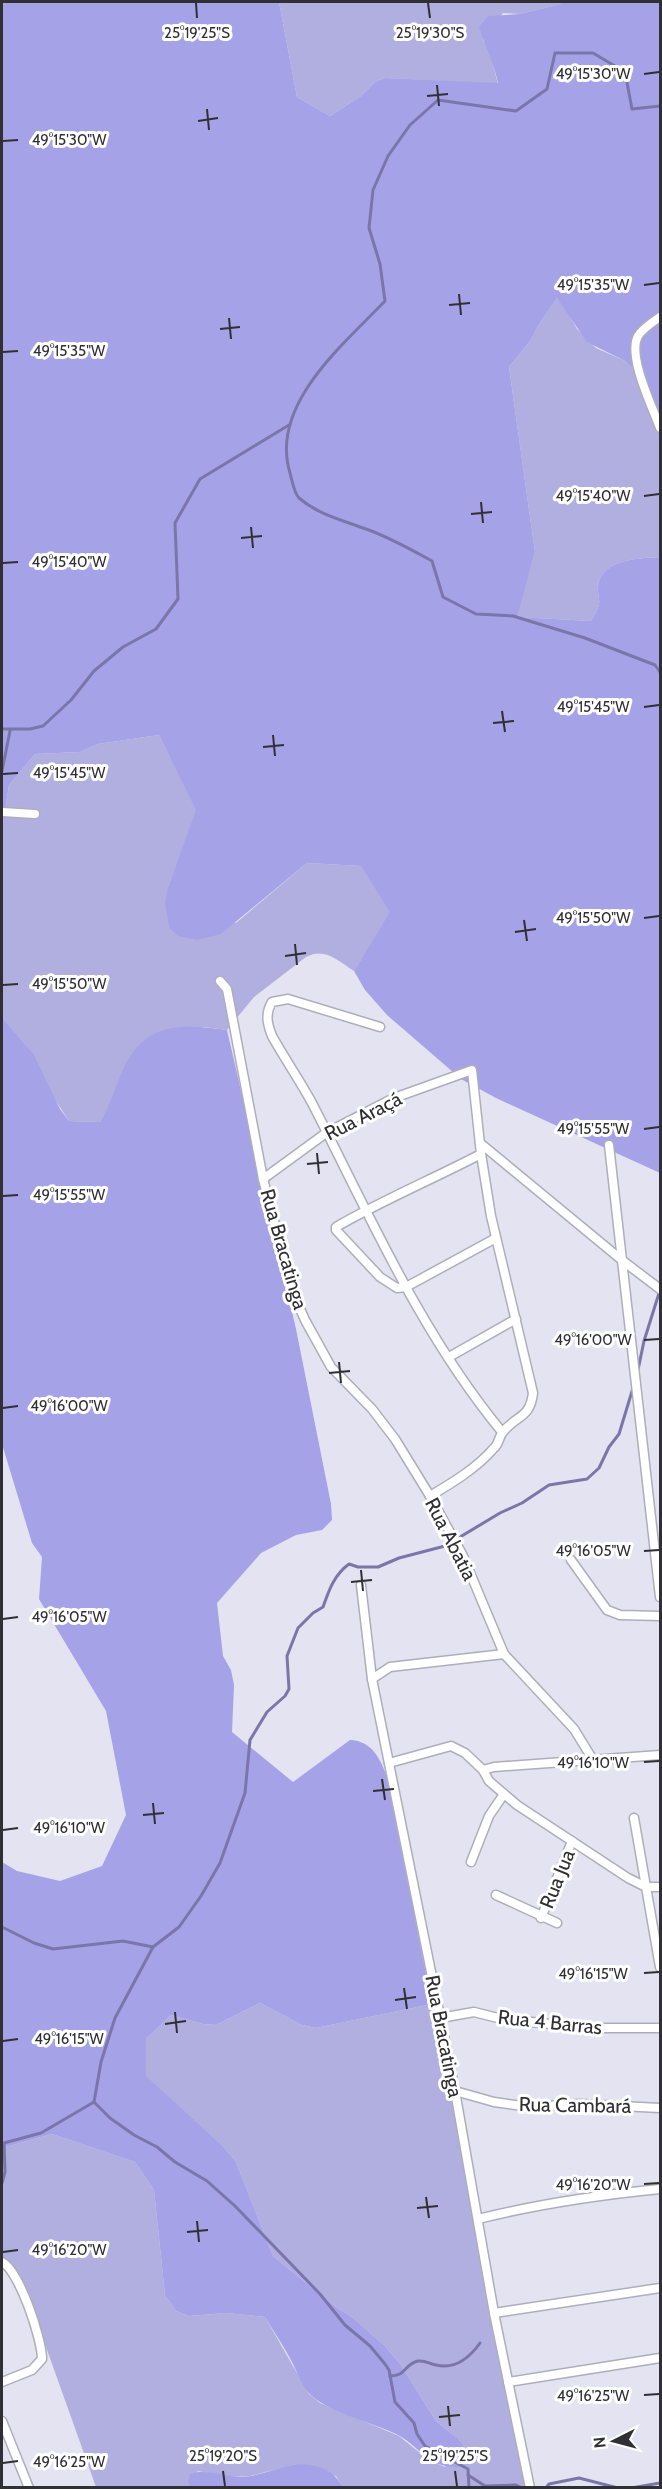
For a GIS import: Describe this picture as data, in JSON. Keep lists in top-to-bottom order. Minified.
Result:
{"streets":{"street":["Rua Araçá","Rua Bracatinga","Rua Abatia","Rua Jua","Rua 4 Barras","Rua Cambará"]},"crossings":[["Rua Araçá","Rua Bracatinga"],["Rua Bracatinga","Rua Abatia"],["Rua Bracatinga","Rua 4 Barras"],["Rua Bracatinga","Rua Cambará"]],"north":"left","coordinates":["25°19'25\"S","25°19'30\"S","49°15'30\"W","49°15'35\"W","49°15'40\"W","49°15'45\"W","49°15'50\"W","49°15'55\"W","49°16'00\"W","49°16'05\"W","49°16'10\"W","49°16'15\"W","49°16'20\"W","49°16'25\"W","25°19'20\"S"]}
